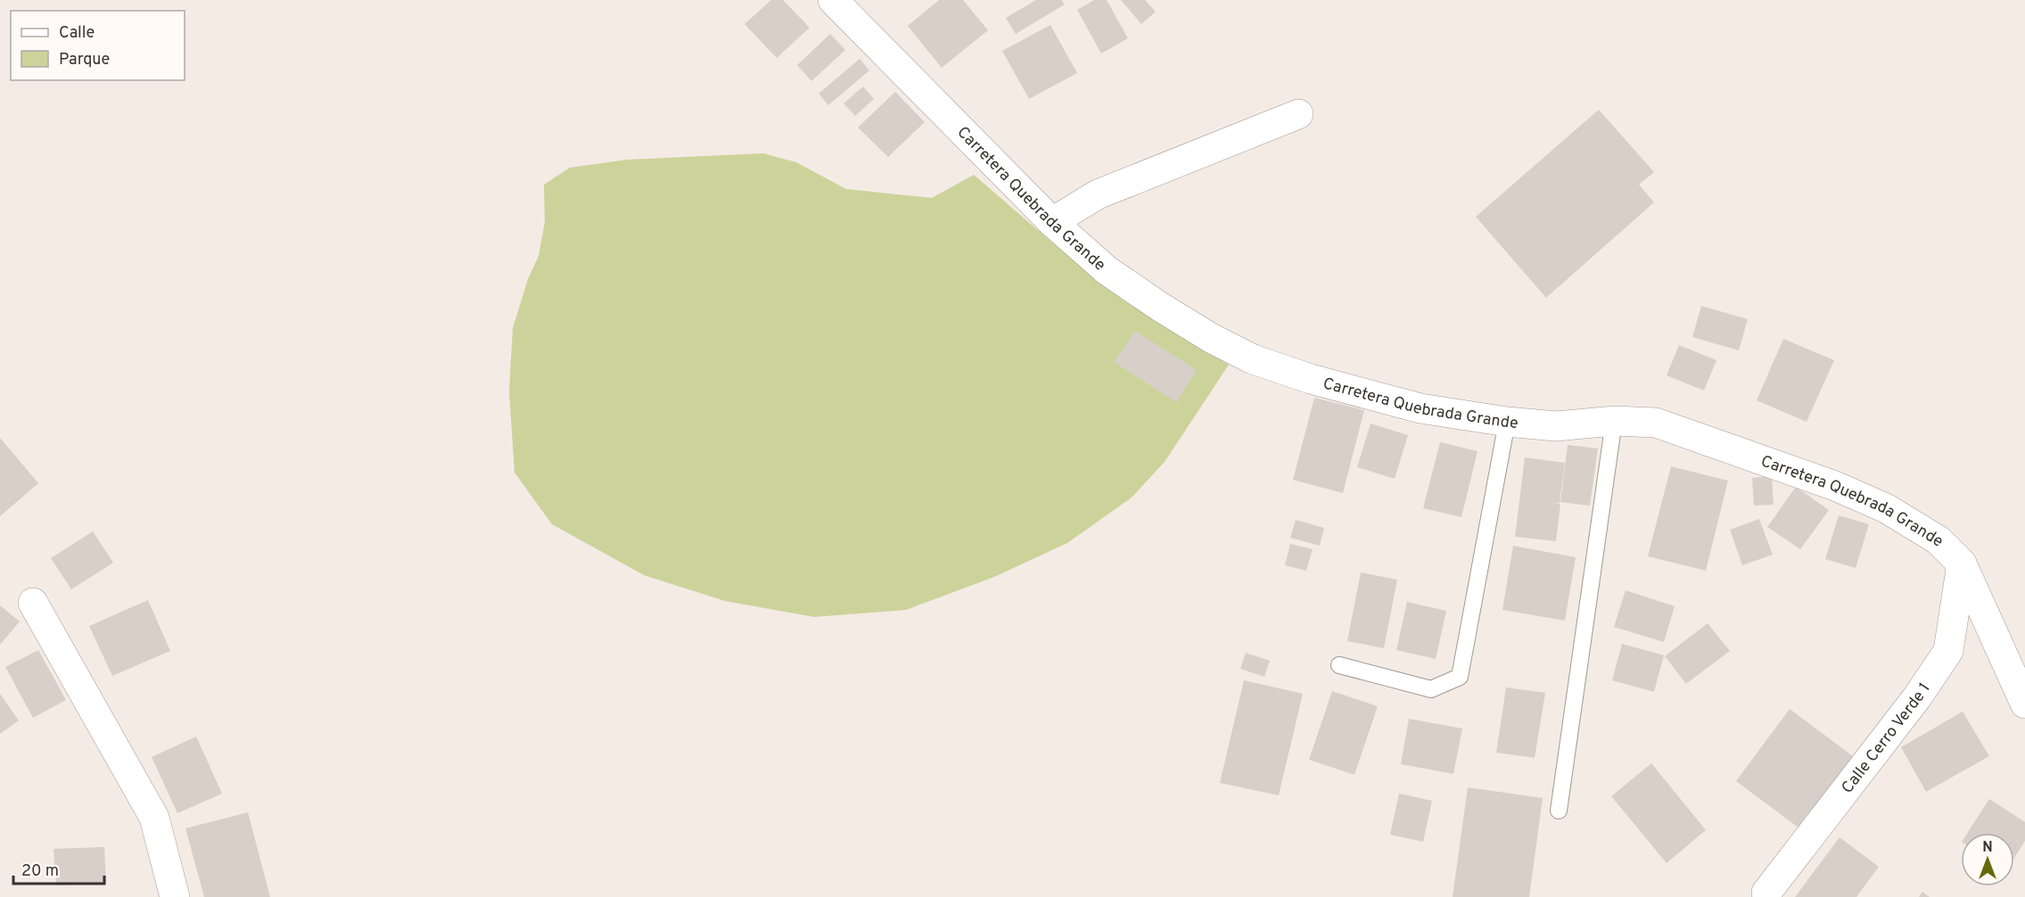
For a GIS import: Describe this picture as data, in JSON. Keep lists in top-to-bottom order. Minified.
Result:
{"streets":{"street":["Carretera Quebrada Grande","Calle Cerro Verde 1"]},"crossings":[["Carretera Quebrada Grande","Calle Cerro Verde 1"]],"legend":["Calle","Parque"],"scale_bar":"20 m","north":"top"}
